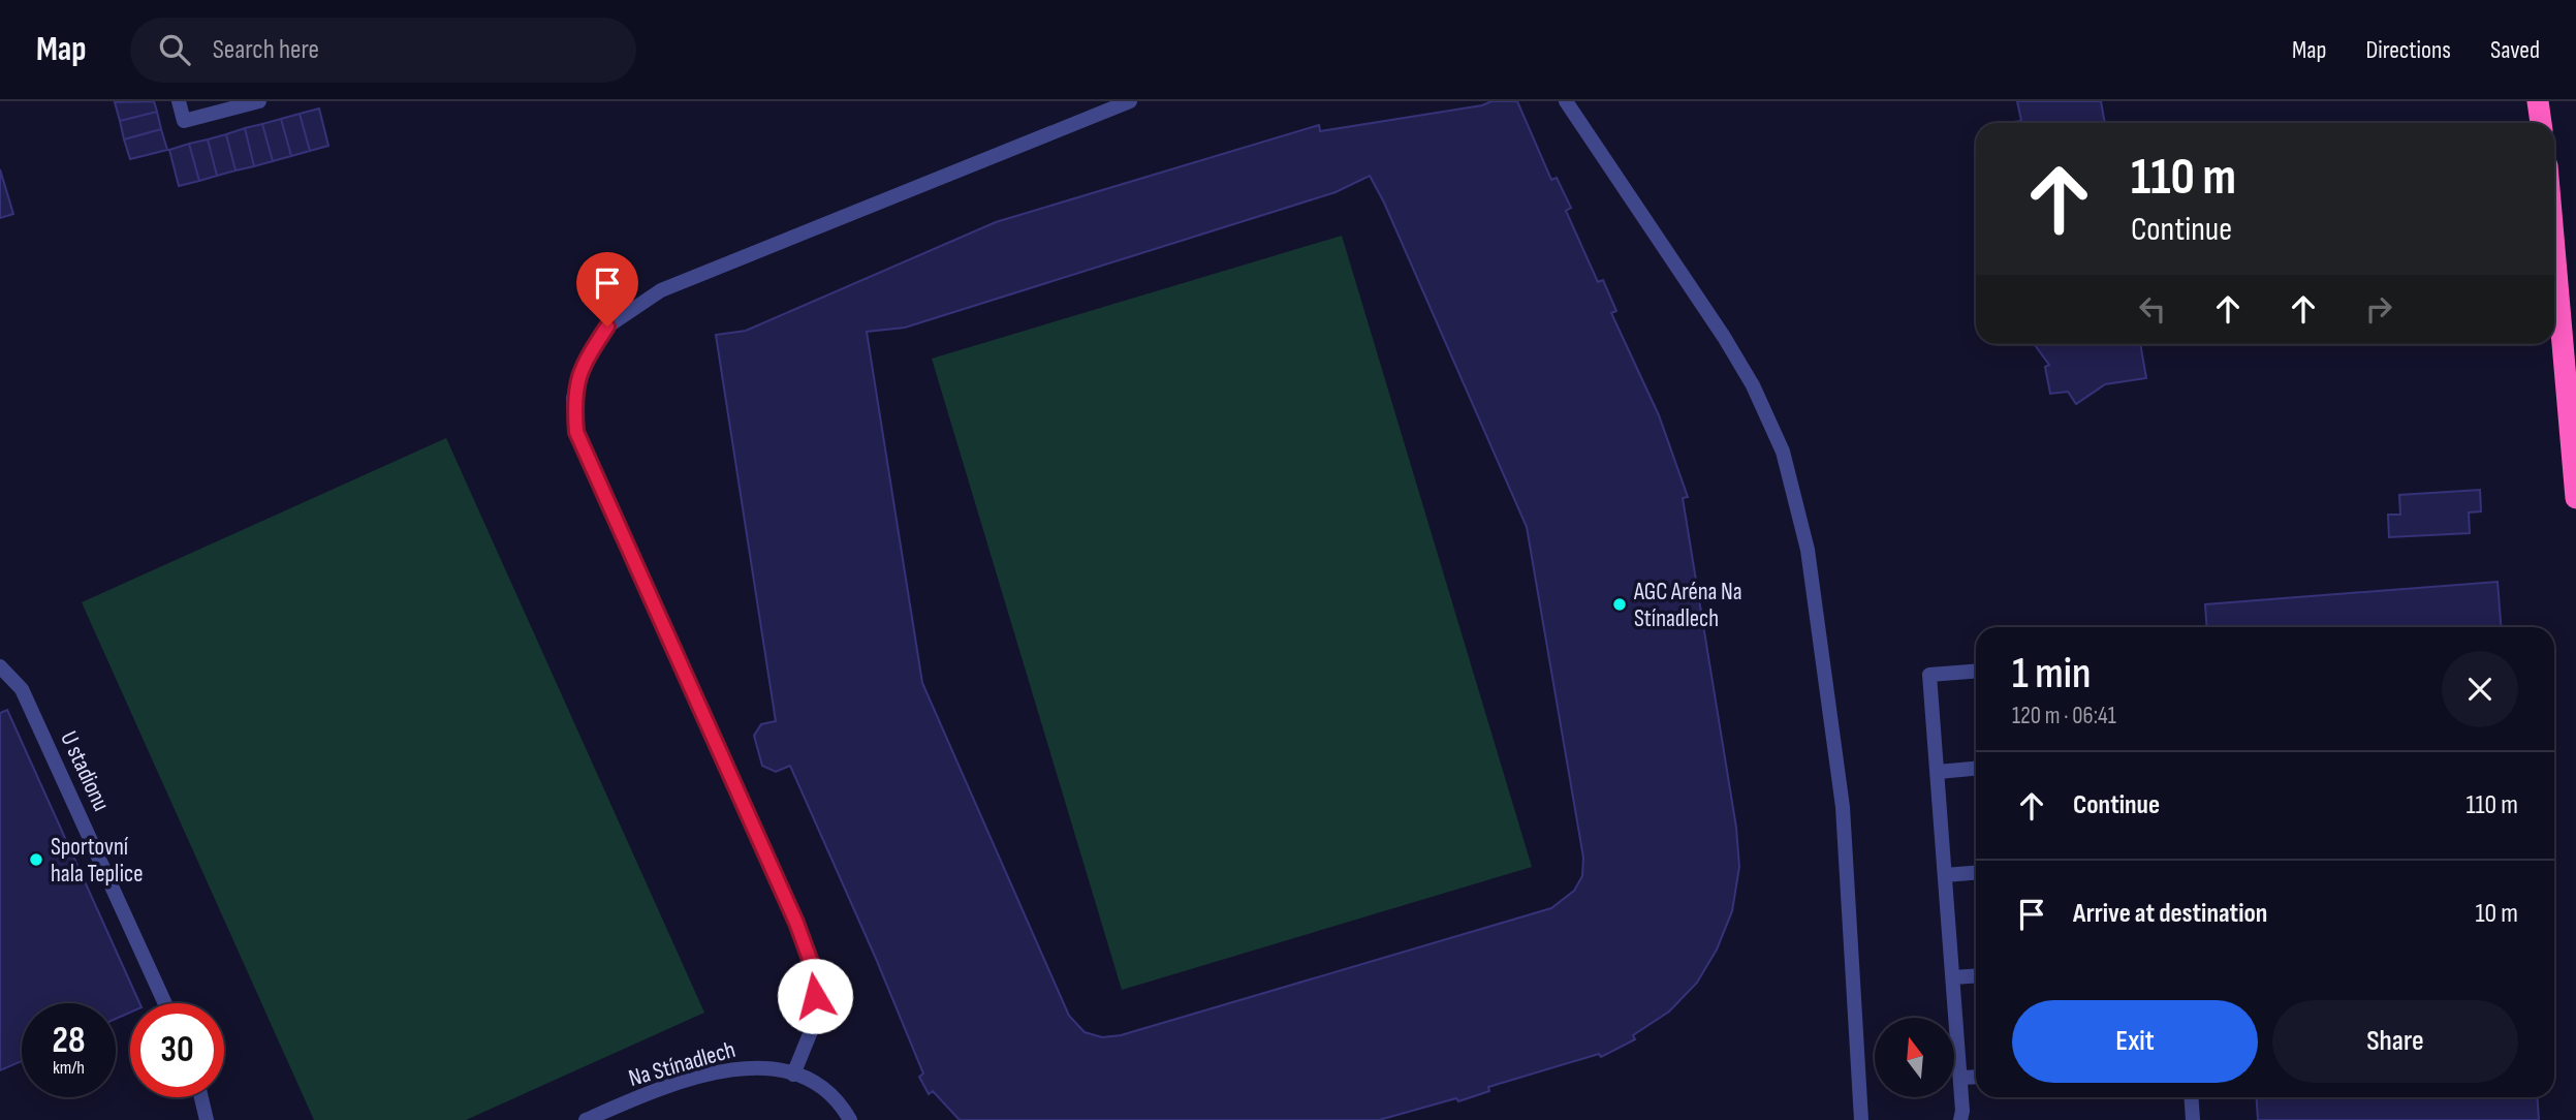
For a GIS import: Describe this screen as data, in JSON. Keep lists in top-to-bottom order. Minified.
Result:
{"streets":{"street":["U stadionu","Na Stínadlech"]},"places":["AGC Aréna Na Stínadlech","Sportovní hala Teplice"],"north":"top","page":{"header":"Map","search":"Search here","nav":["Map","Directions","Saved"],"turn":["110 m","Continue"],"heading":["1 min","120 m · 06:41"],"list":[{"name":"Continue","value":"110 m"},{"name":"Arrive at destination","value":"10 m"}],"buttons":["Exit","Share"],"speed":"28 km/h","limit":"30"}}
